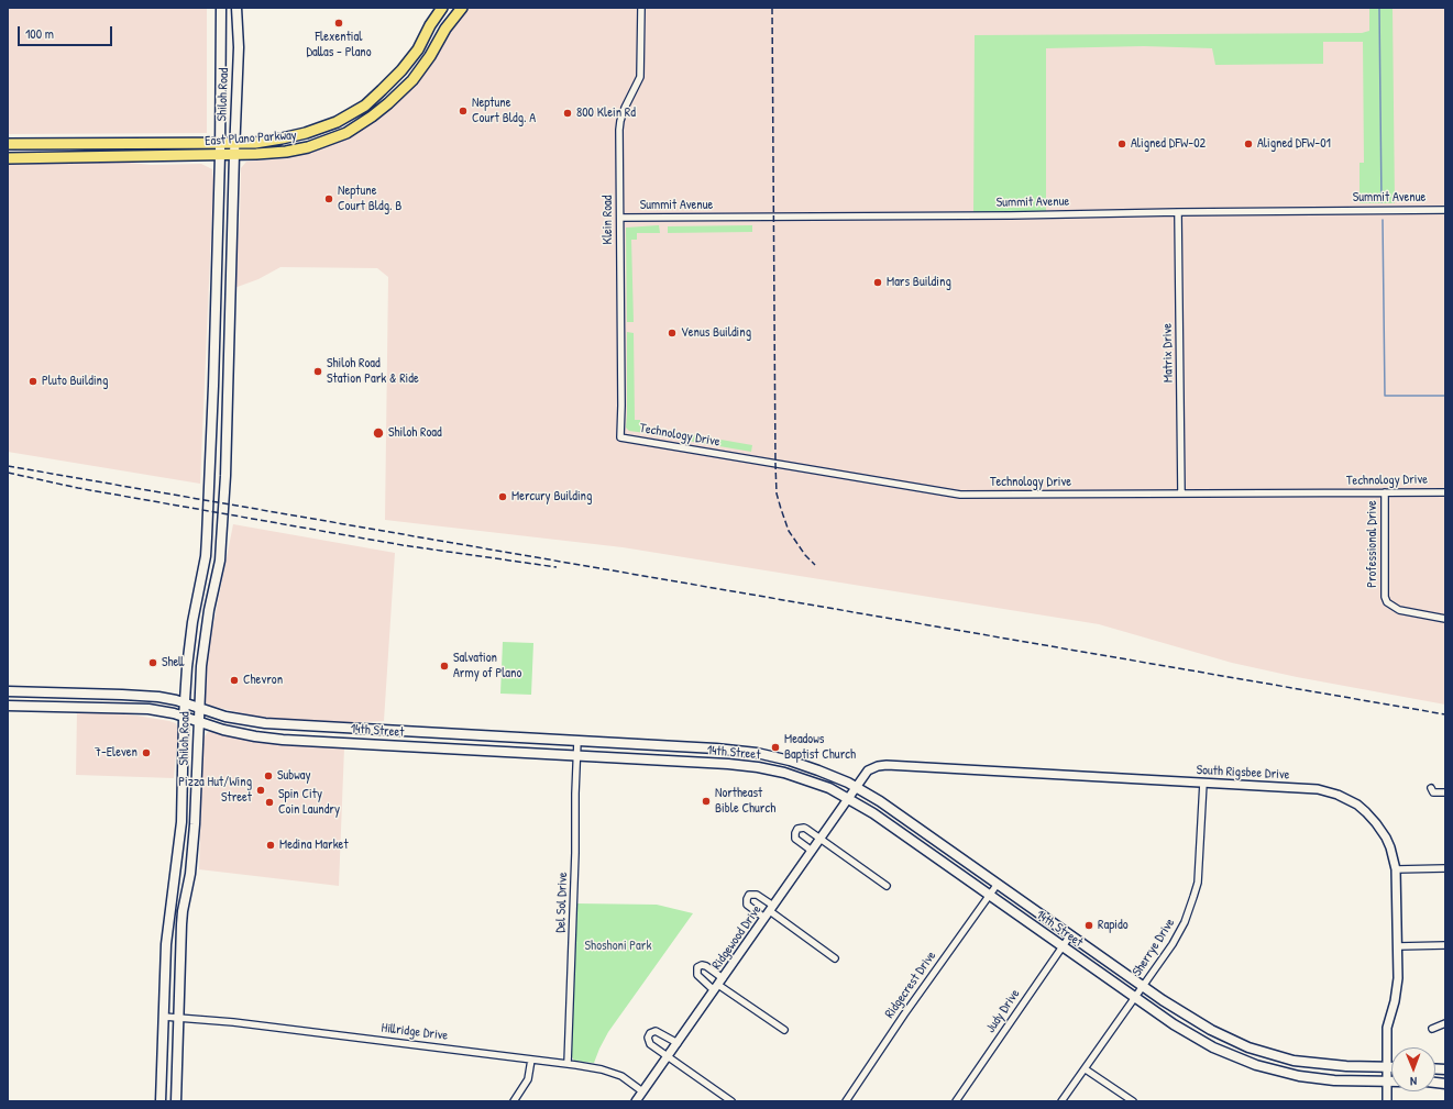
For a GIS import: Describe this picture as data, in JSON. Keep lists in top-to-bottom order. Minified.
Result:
{"streets":{"main road":["Shiloh Road","East Plano Parkway","14th Street"],"street":["Summit Avenue","Klein Road","Matrix Drive","Technology Drive","Professional Drive","South Rigsbee Drive","Del Sol Drive","Ridgewood Drive","Sherrye Drive","Ridgecrest Drive","Judy Drive","Hillridge Drive"]},"crossings":[["Shiloh Road","East Plano Parkway"],["Shiloh Road","14th Street"],["Shiloh Road","Hillridge Drive"],["Summit Avenue","Klein Road"],["Summit Avenue","Matrix Drive"],["Klein Road","Technology Drive"],["Matrix Drive","Technology Drive"],["Technology Drive","Professional Drive"],["14th Street","South Rigsbee Drive"],["14th Street","Del Sol Drive"],["14th Street","Ridgewood Drive"],["14th Street","Sherrye Drive"],["14th Street","Ridgecrest Drive"],["14th Street","Judy Drive"],["South Rigsbee Drive","Ridgewood Drive"],["South Rigsbee Drive","Sherrye Drive"],["Del Sol Drive","Hillridge Drive"],["Ridgewood Drive","Hillridge Drive"]],"parks":["Shoshoni Park"],"places":["Flexential Dallas - Plano","Neptune Court Bldg. A","800 Klein Rd","Aligned DFW-02","Aligned DFW-01","Neptune Court Bldg. B","Mars Building","Venus Building","Shiloh Road Station Park & Ride","Pluto Building","Shiloh Road","Mercury Building","Shell","Salvation Army of Plano","Chevron","Meadows Baptist Church","7-Eleven","Subway","Pizza Hut/Wing Street","Northeast Bible Church","Spin City Coin Laundry","Medina Market","Rapido"],"scale_bar":"100 m","north":"bottom"}
